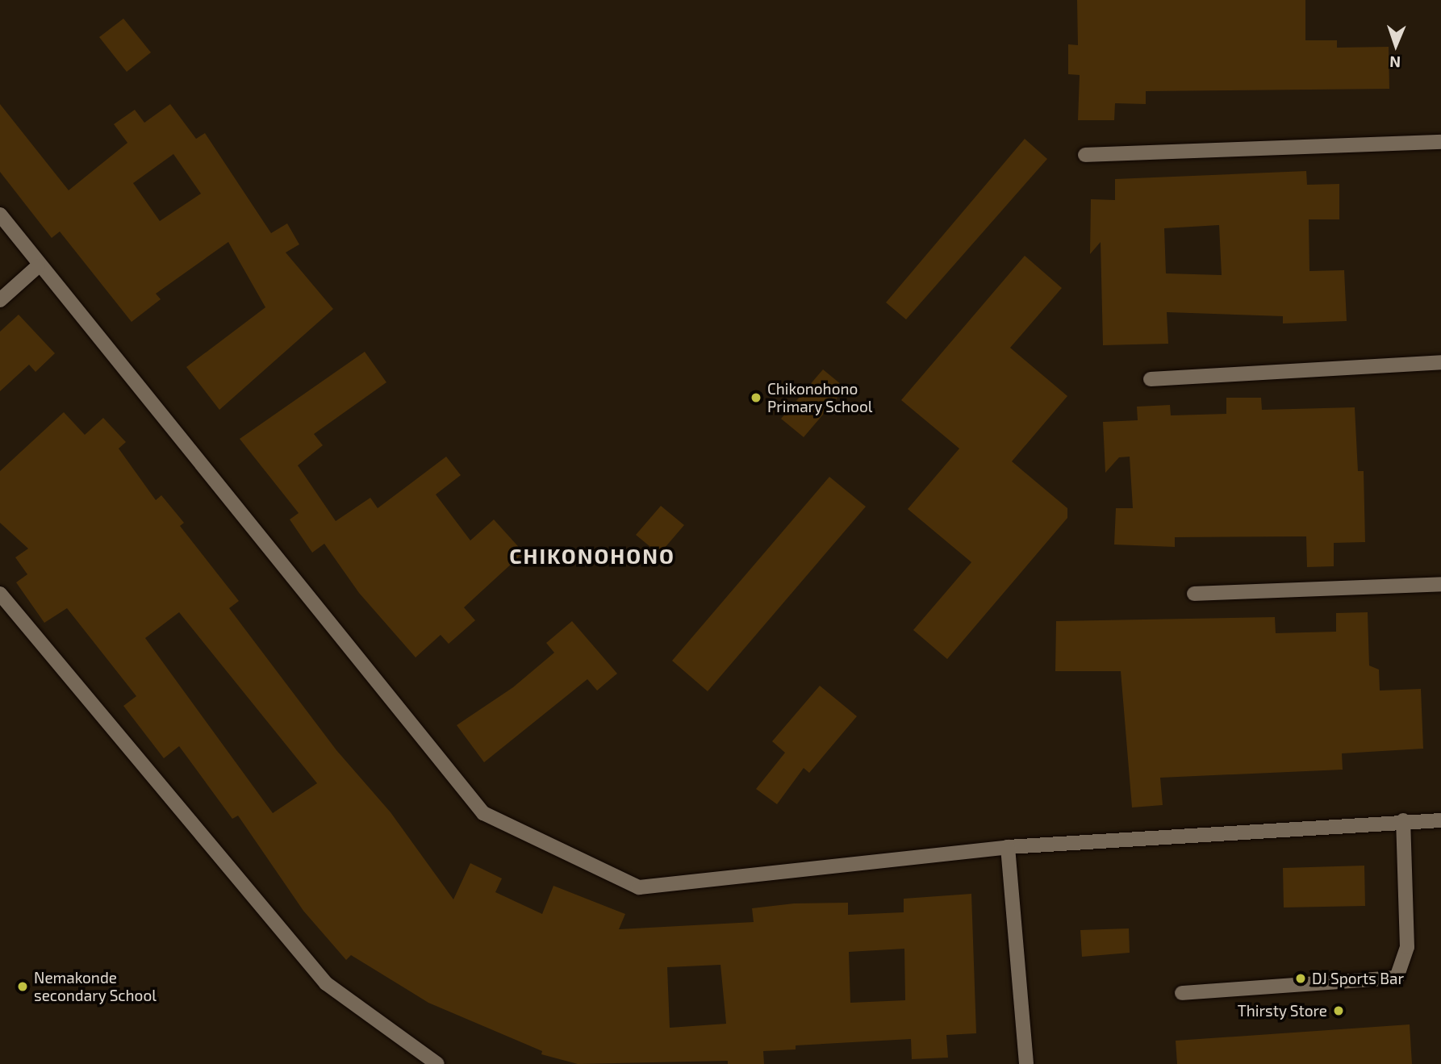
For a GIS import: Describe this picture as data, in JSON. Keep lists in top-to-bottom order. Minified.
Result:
{"districts":["CHIKONOHONO"],"places":["Chikonohono Primary School","DJ Sports Bar","Nemakonde secondary School","Thirsty Store"],"north":"bottom"}
